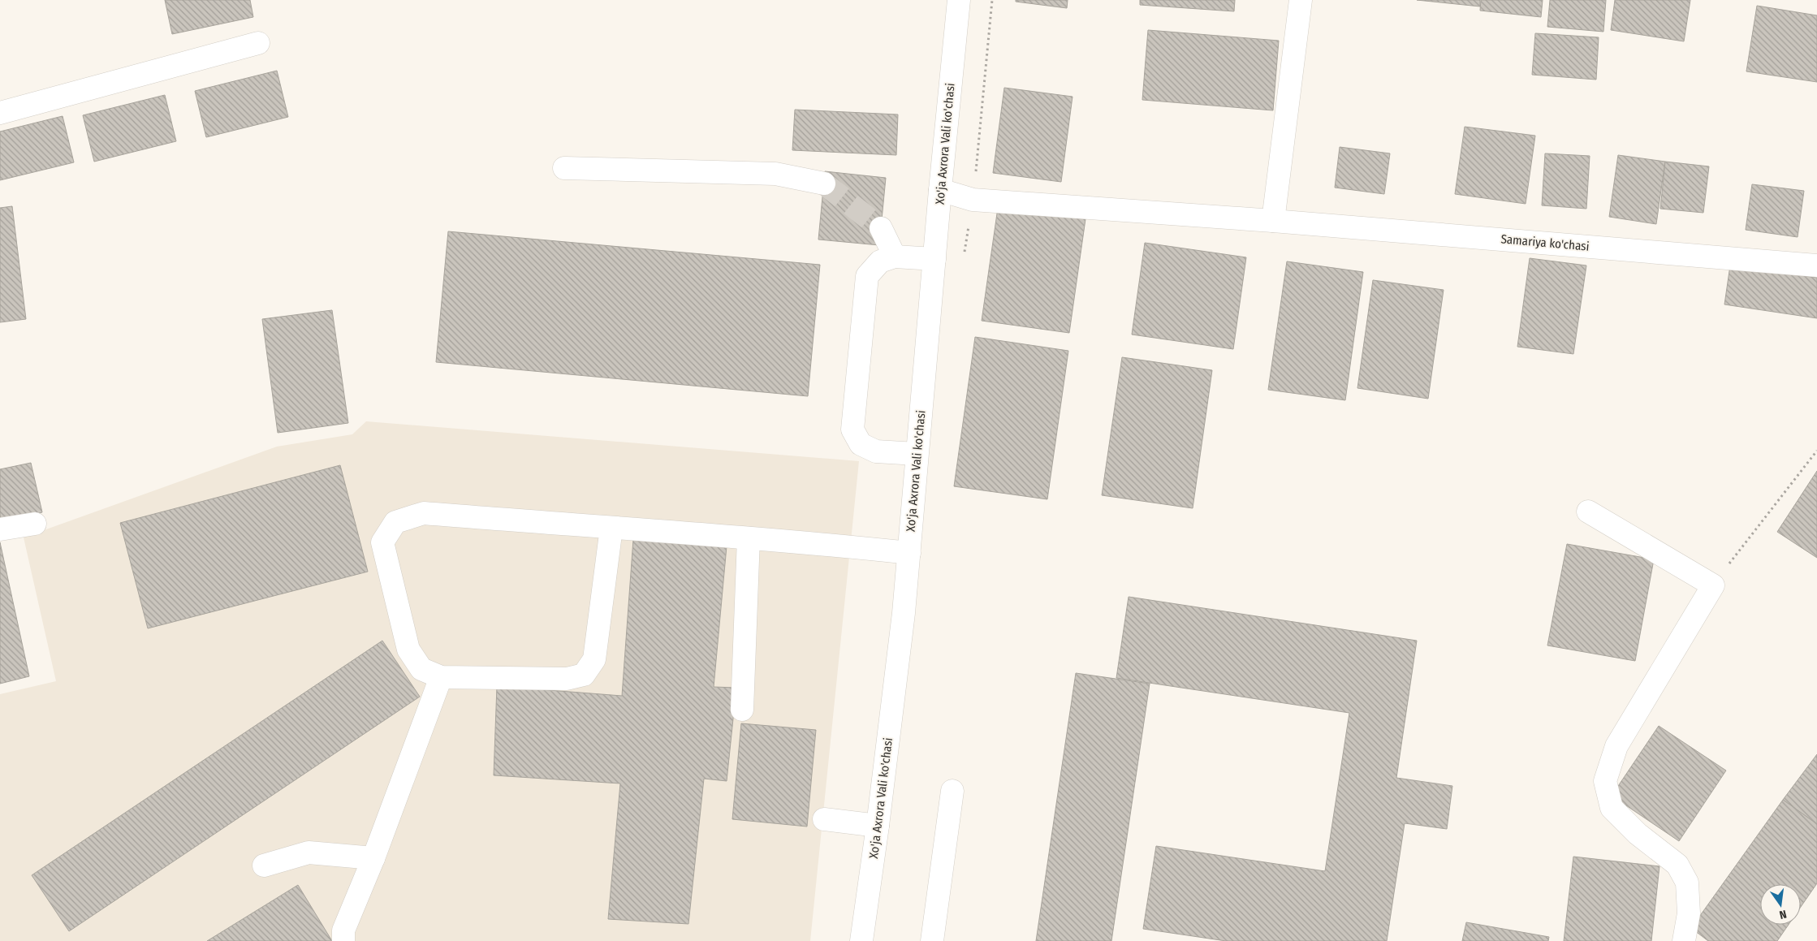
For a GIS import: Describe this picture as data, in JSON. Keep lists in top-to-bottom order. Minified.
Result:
{"streets":{"street":["Xo'ja Axrora Vali ko'chasi","Samariya ko'chasi"]},"crossings":[["Xo'ja Axrora Vali ko'chasi","Samariya ko'chasi"]],"north":"bottom"}
